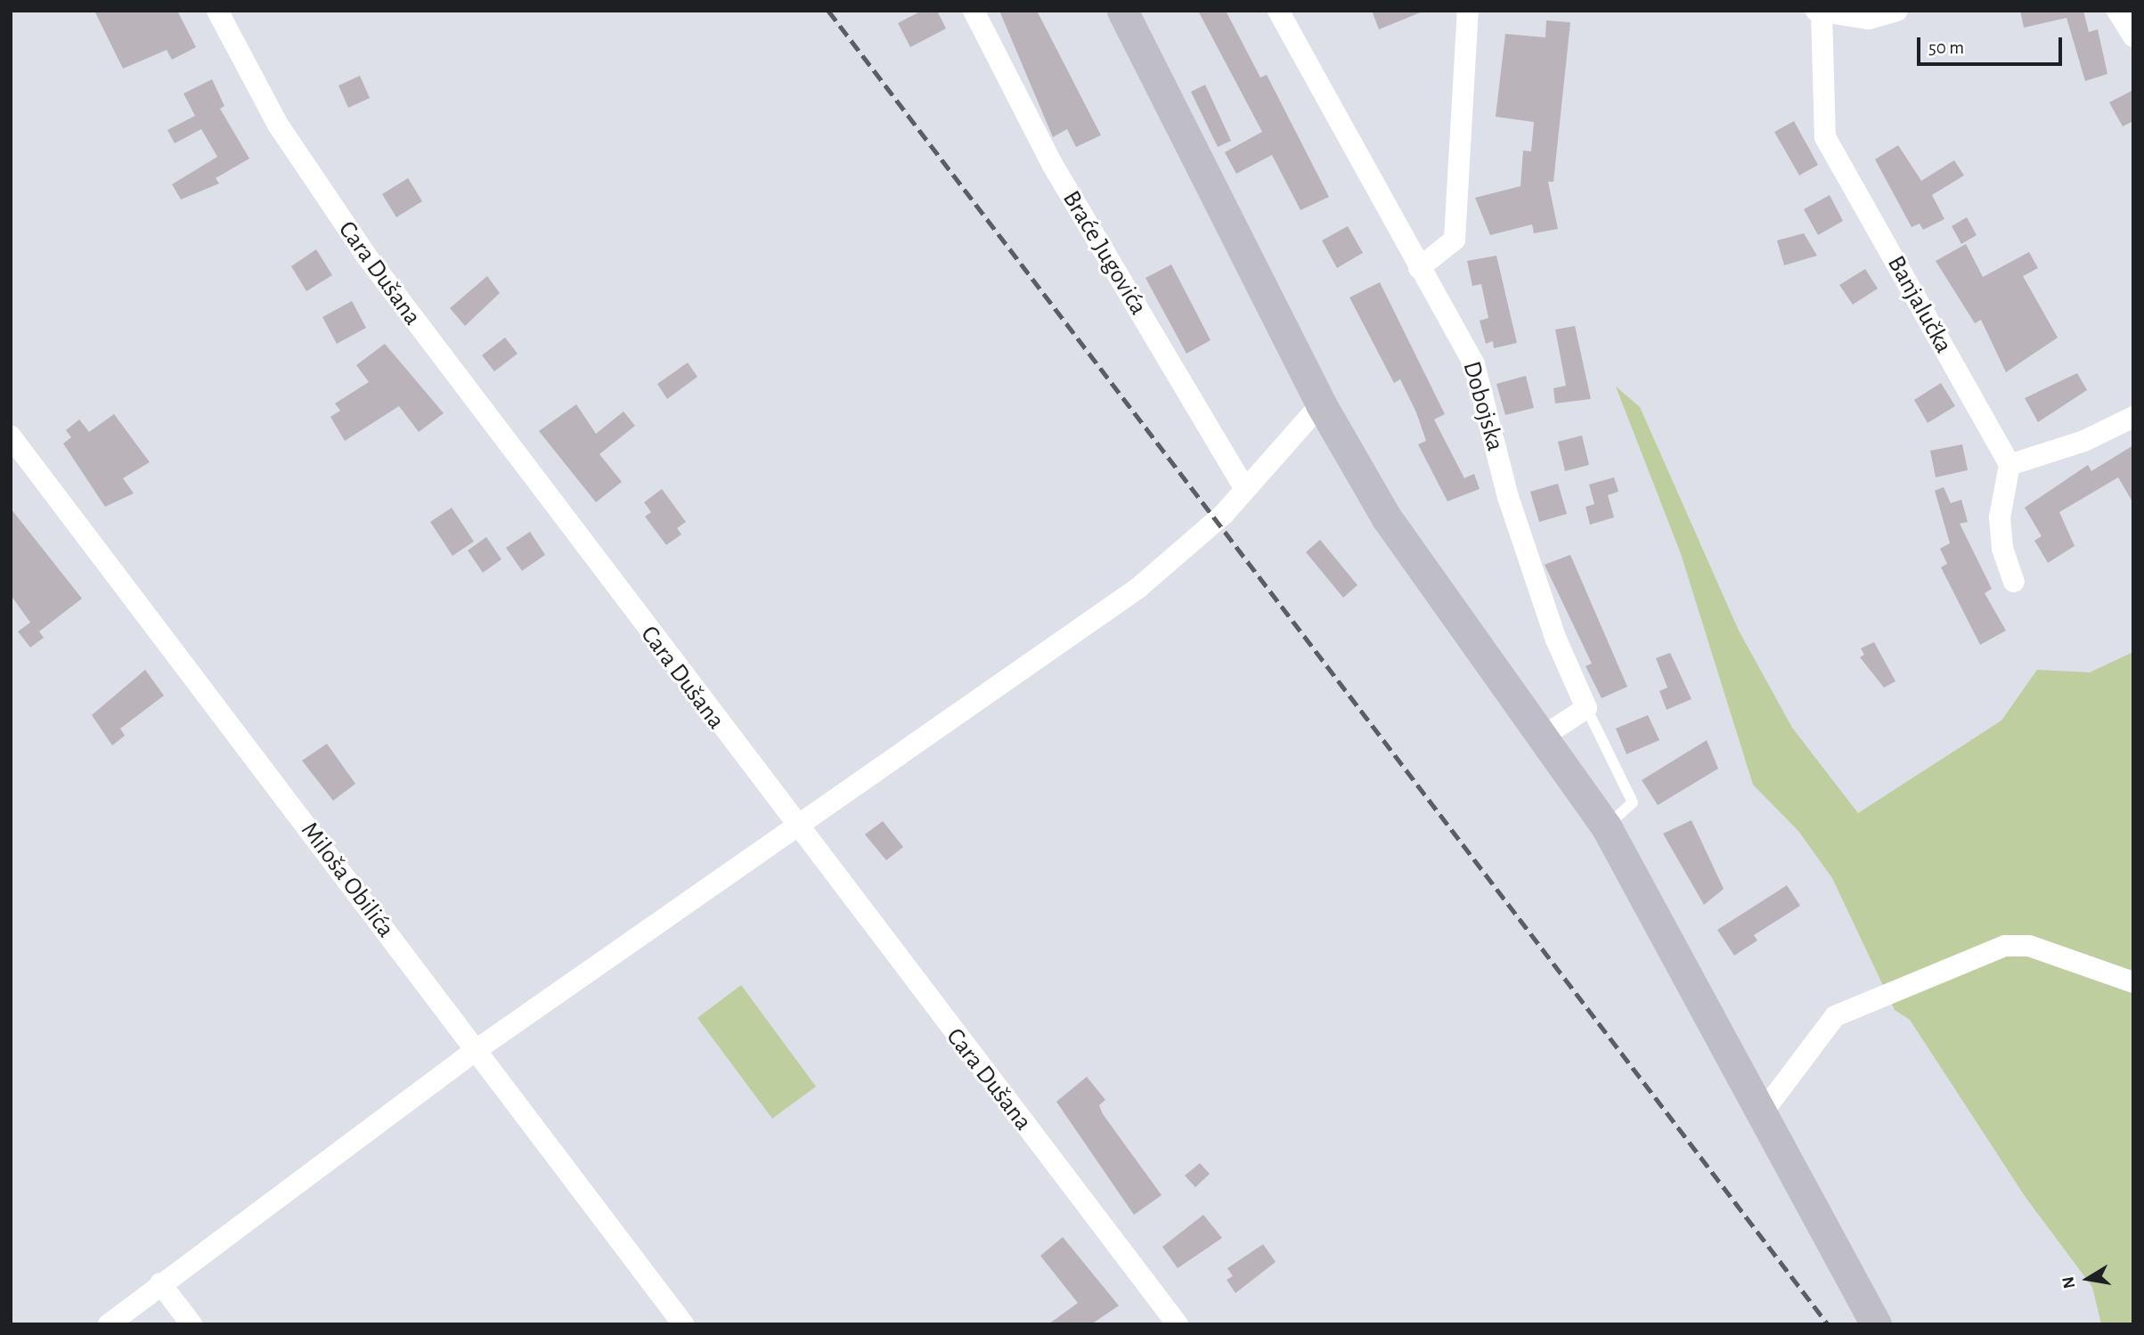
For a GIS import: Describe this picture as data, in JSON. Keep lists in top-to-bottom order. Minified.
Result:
{"streets":{"street":["Braće Jugovića","Cara Dušana","Banjalučka","Dobojska","Miloša Obilića"]},"scale_bar":"50 m","north":"left"}
